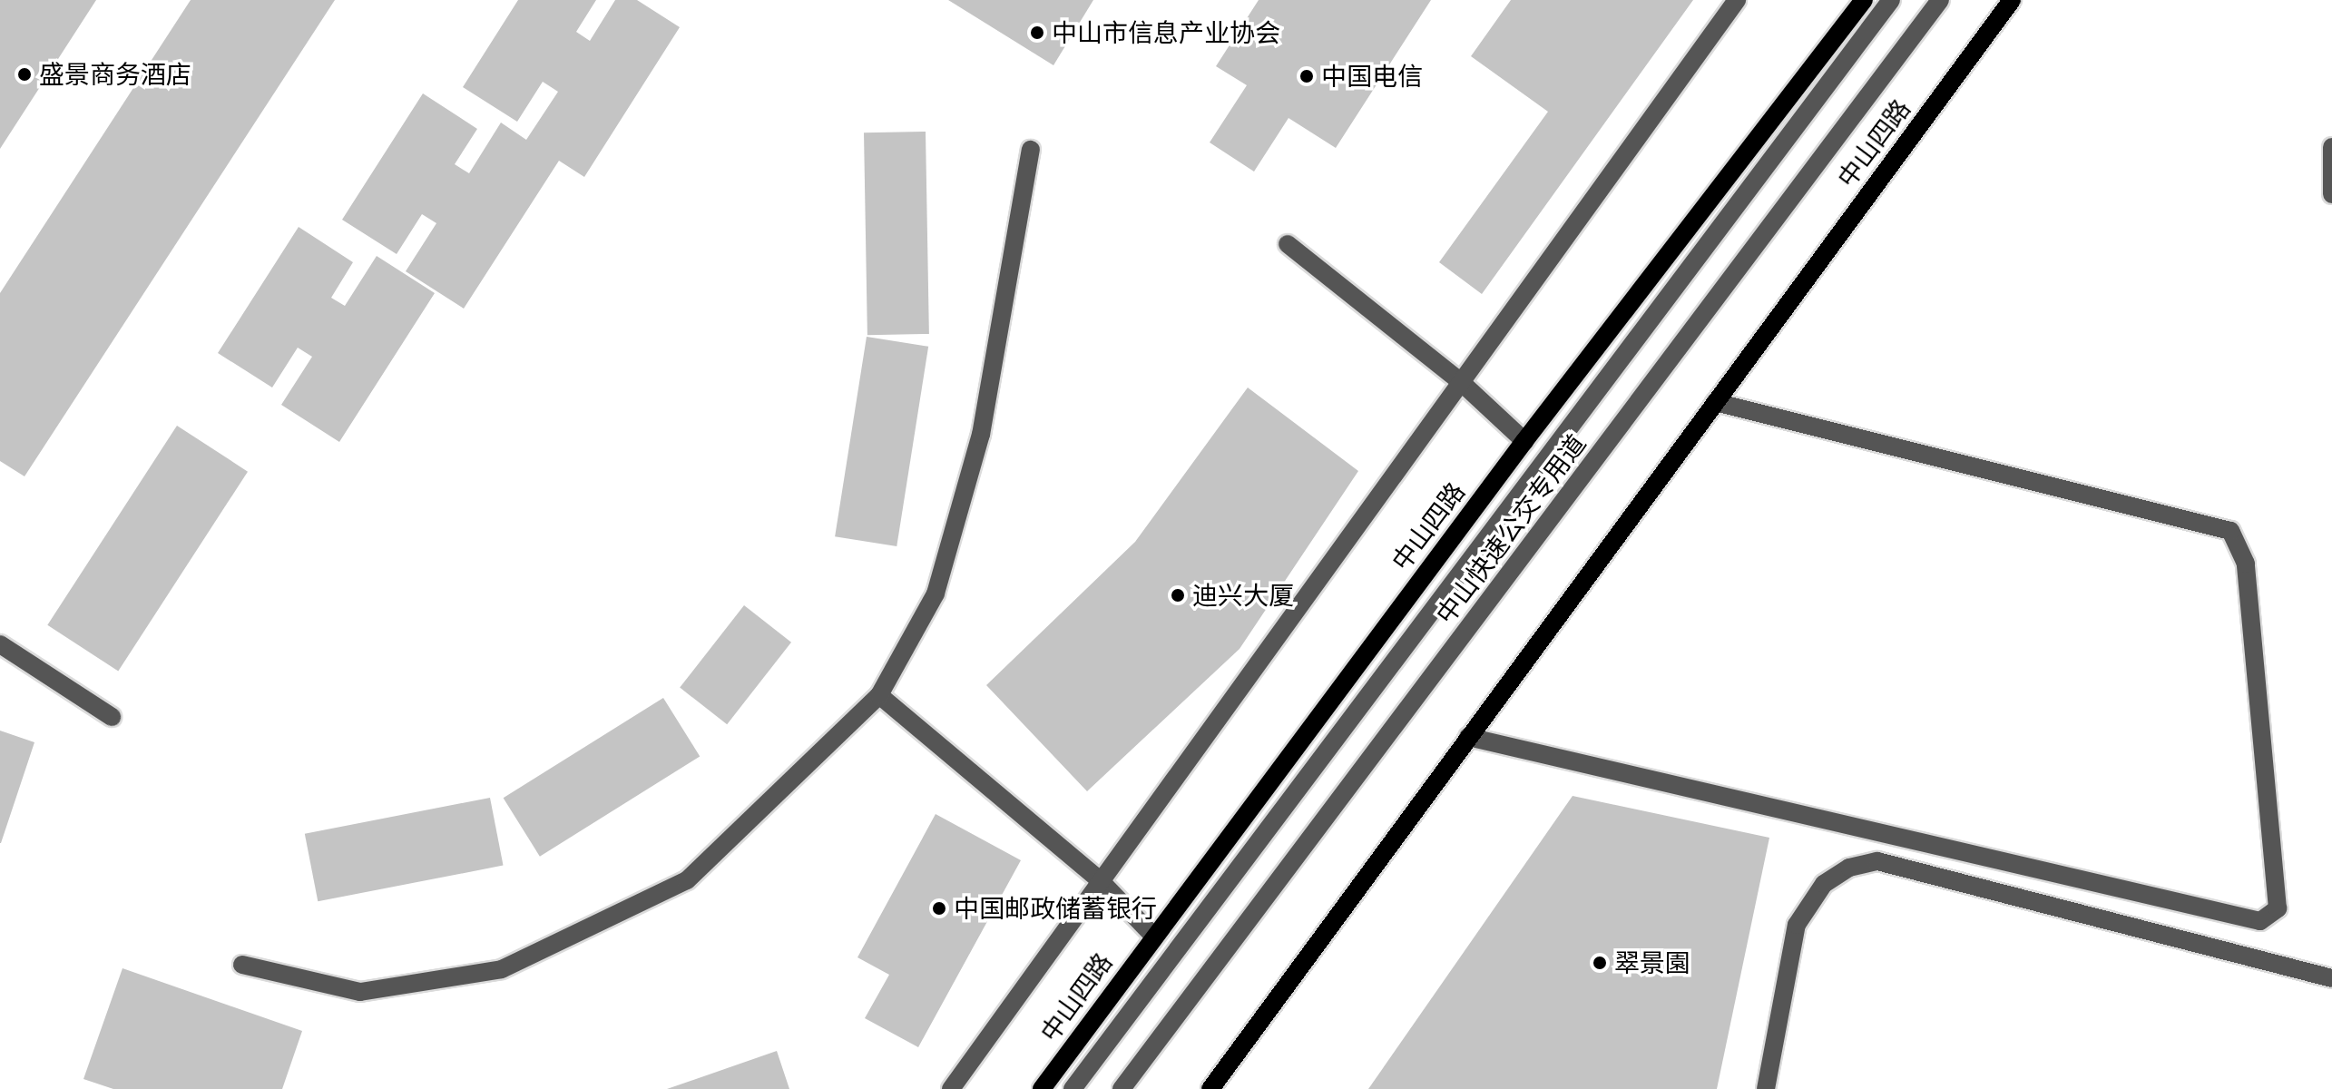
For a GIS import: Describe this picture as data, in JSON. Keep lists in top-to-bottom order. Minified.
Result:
{"streets":{"main road":["中山四路"],"street":["中山快速公交专用道"]},"places":["中山市信息产业协会","盛景商务酒店","中国电信","迪兴大厦","中国邮政储蓄银行","翠景園"]}
